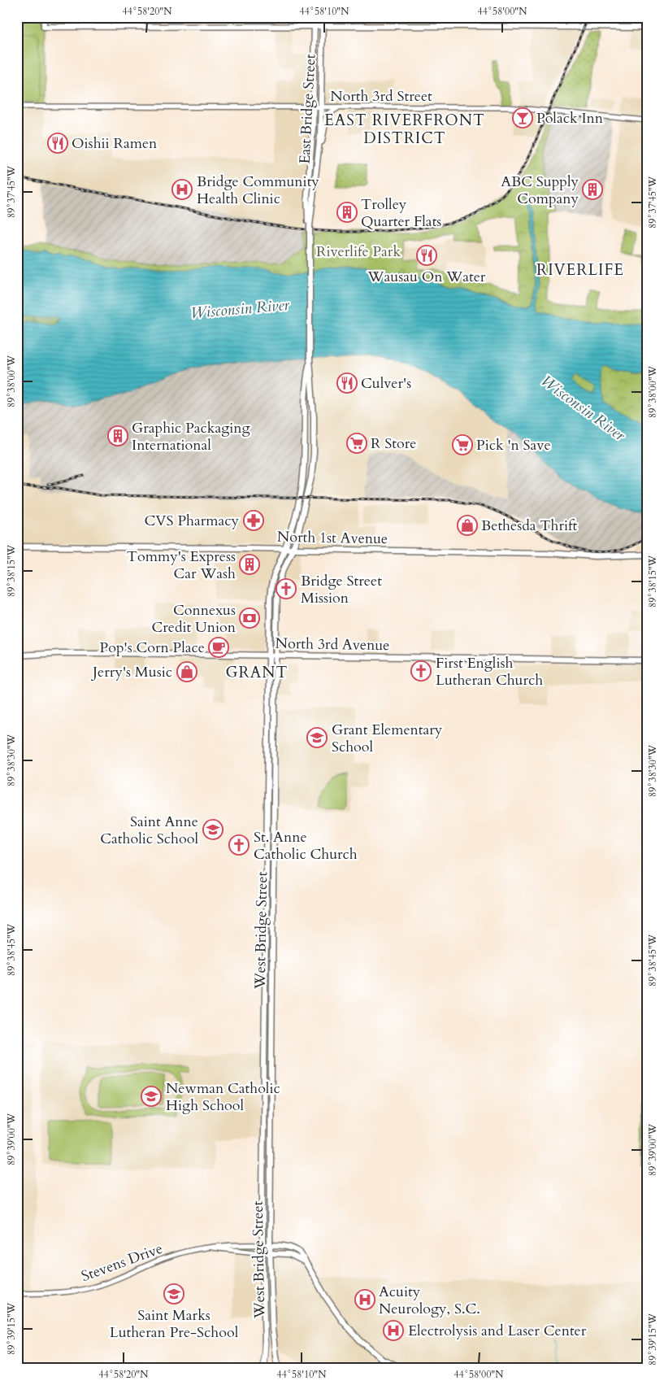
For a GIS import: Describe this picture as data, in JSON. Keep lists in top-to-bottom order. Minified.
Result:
{"streets":{"main road":["East Bridge Street","North 1st Avenue","North 3rd Avenue","West Bridge Street"],"street":["North 3rd Street","Stevens Drive"]},"crossings":[["North 3rd Street","East Bridge Street"],["East Bridge Street","West Bridge Street"],["North 1st Avenue","West Bridge Street"],["North 3rd Avenue","West Bridge Street"],["West Bridge Street","Stevens Drive"]],"districts":["EAST RIVERFRONT DISTRICT","RIVERLIFE","GRANT"],"water":["Wisconsin River"],"parks":["Riverlife Park"],"places":{"bar":["Polack Inn"],"restaurant":["Oishii Ramen","Wausau On Water","Culver's"],"hospital":["Bridge Community Health Clinic","Acuity Neurology, S.C.","Electrolysis and Laser Center"],"building":["ABC Supply Company","Trolley Quarter Flats","Graphic Packaging International","Tommy's Express Car Wash"],"supermarket":["R Store","Pick 'n Save"],"pharmacy":["CVS Pharmacy"],"shop":["Bethesda Thrift","Jerry's Music"],"church":["Bridge Street Mission","First English Lutheran Church","St. Anne Catholic Church"],"bank":["Connexus Credit Union"],"cafe":["Pop's Corn Place"],"school or university":["Grant Elementary School","Saint Anne Catholic School","Newman Catholic High School","Saint Marks Lutheran Pre-School"]},"coordinates":["44°58'20\"N","44°58'10\"N","44°58'00\"N","89°37'45\"W","89°38'00\"W","89°38'15\"W","89°38'30\"W","89°38'45\"W","89°39'00\"W","89°39'15\"W"]}
